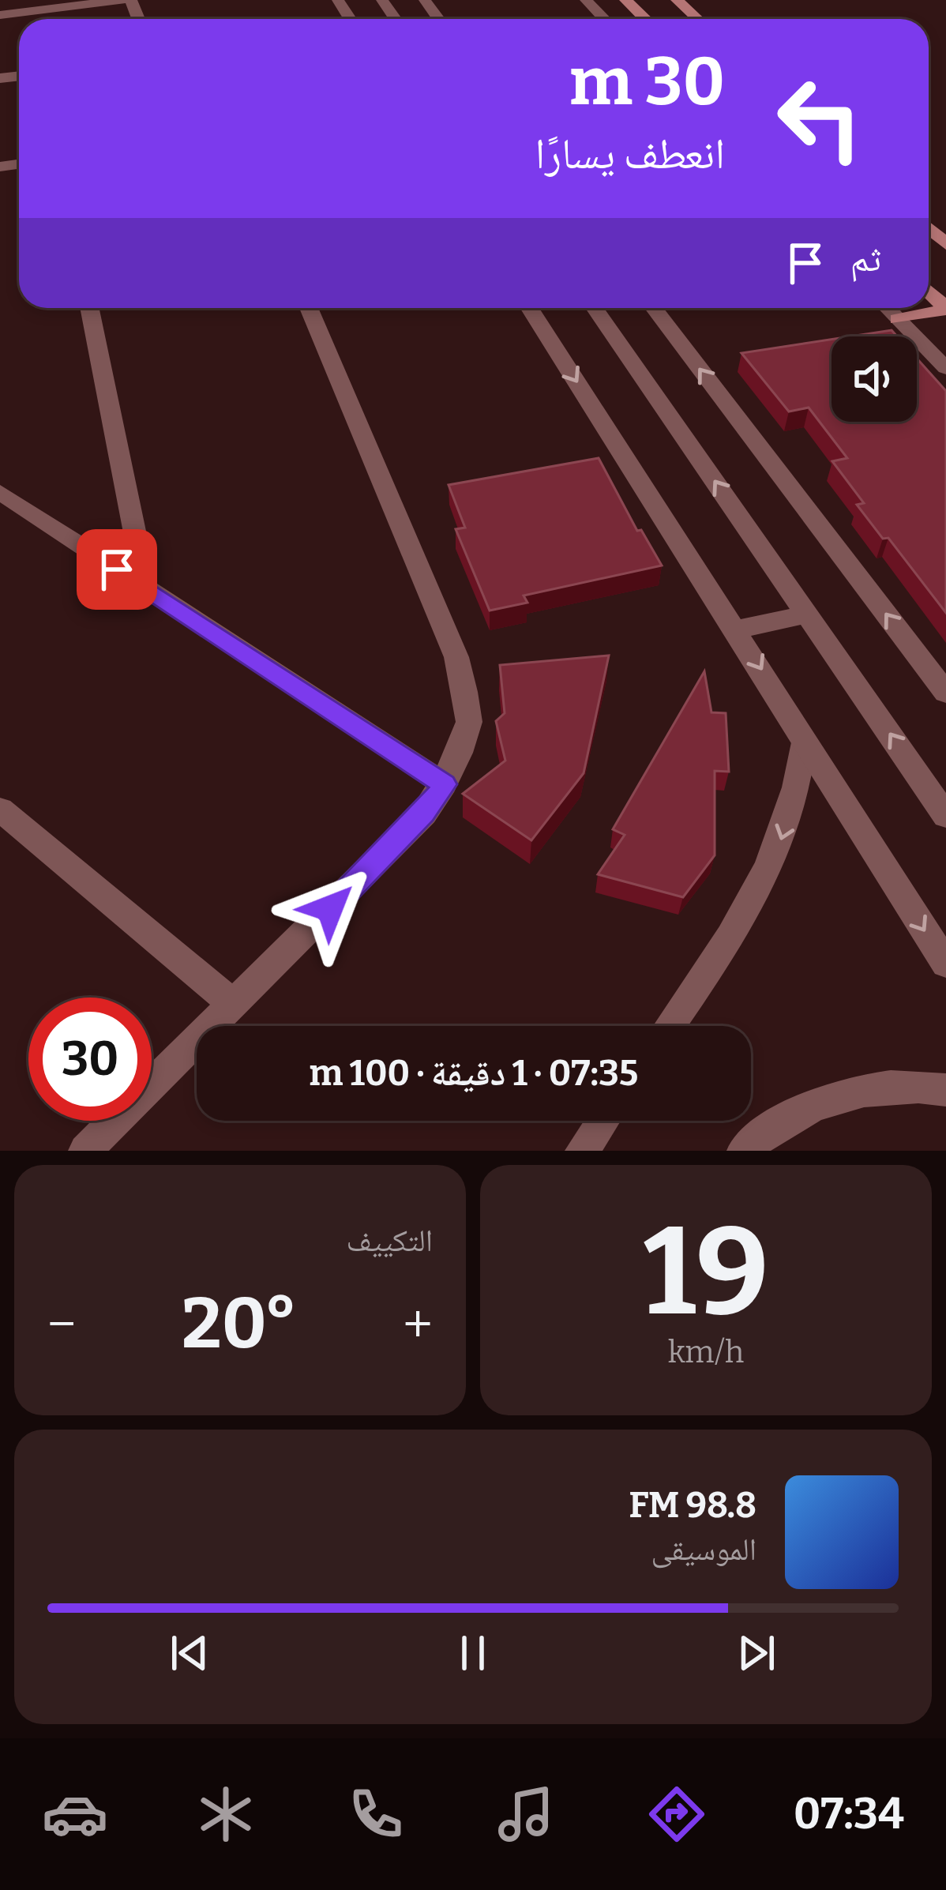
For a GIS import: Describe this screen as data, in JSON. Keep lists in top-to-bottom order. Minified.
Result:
{"page":{"turn":["30 m","انعطف يسارًا"],"then":"ثم","limit":"30","trip":"07:35 · 1 دقيقة · 100 m","tile":[["19","km/h"],"التكييف"],"heat":["−","20°","+"],"song":["98.8 FM","الموسيقى"],"tabs":"07:34"}}
